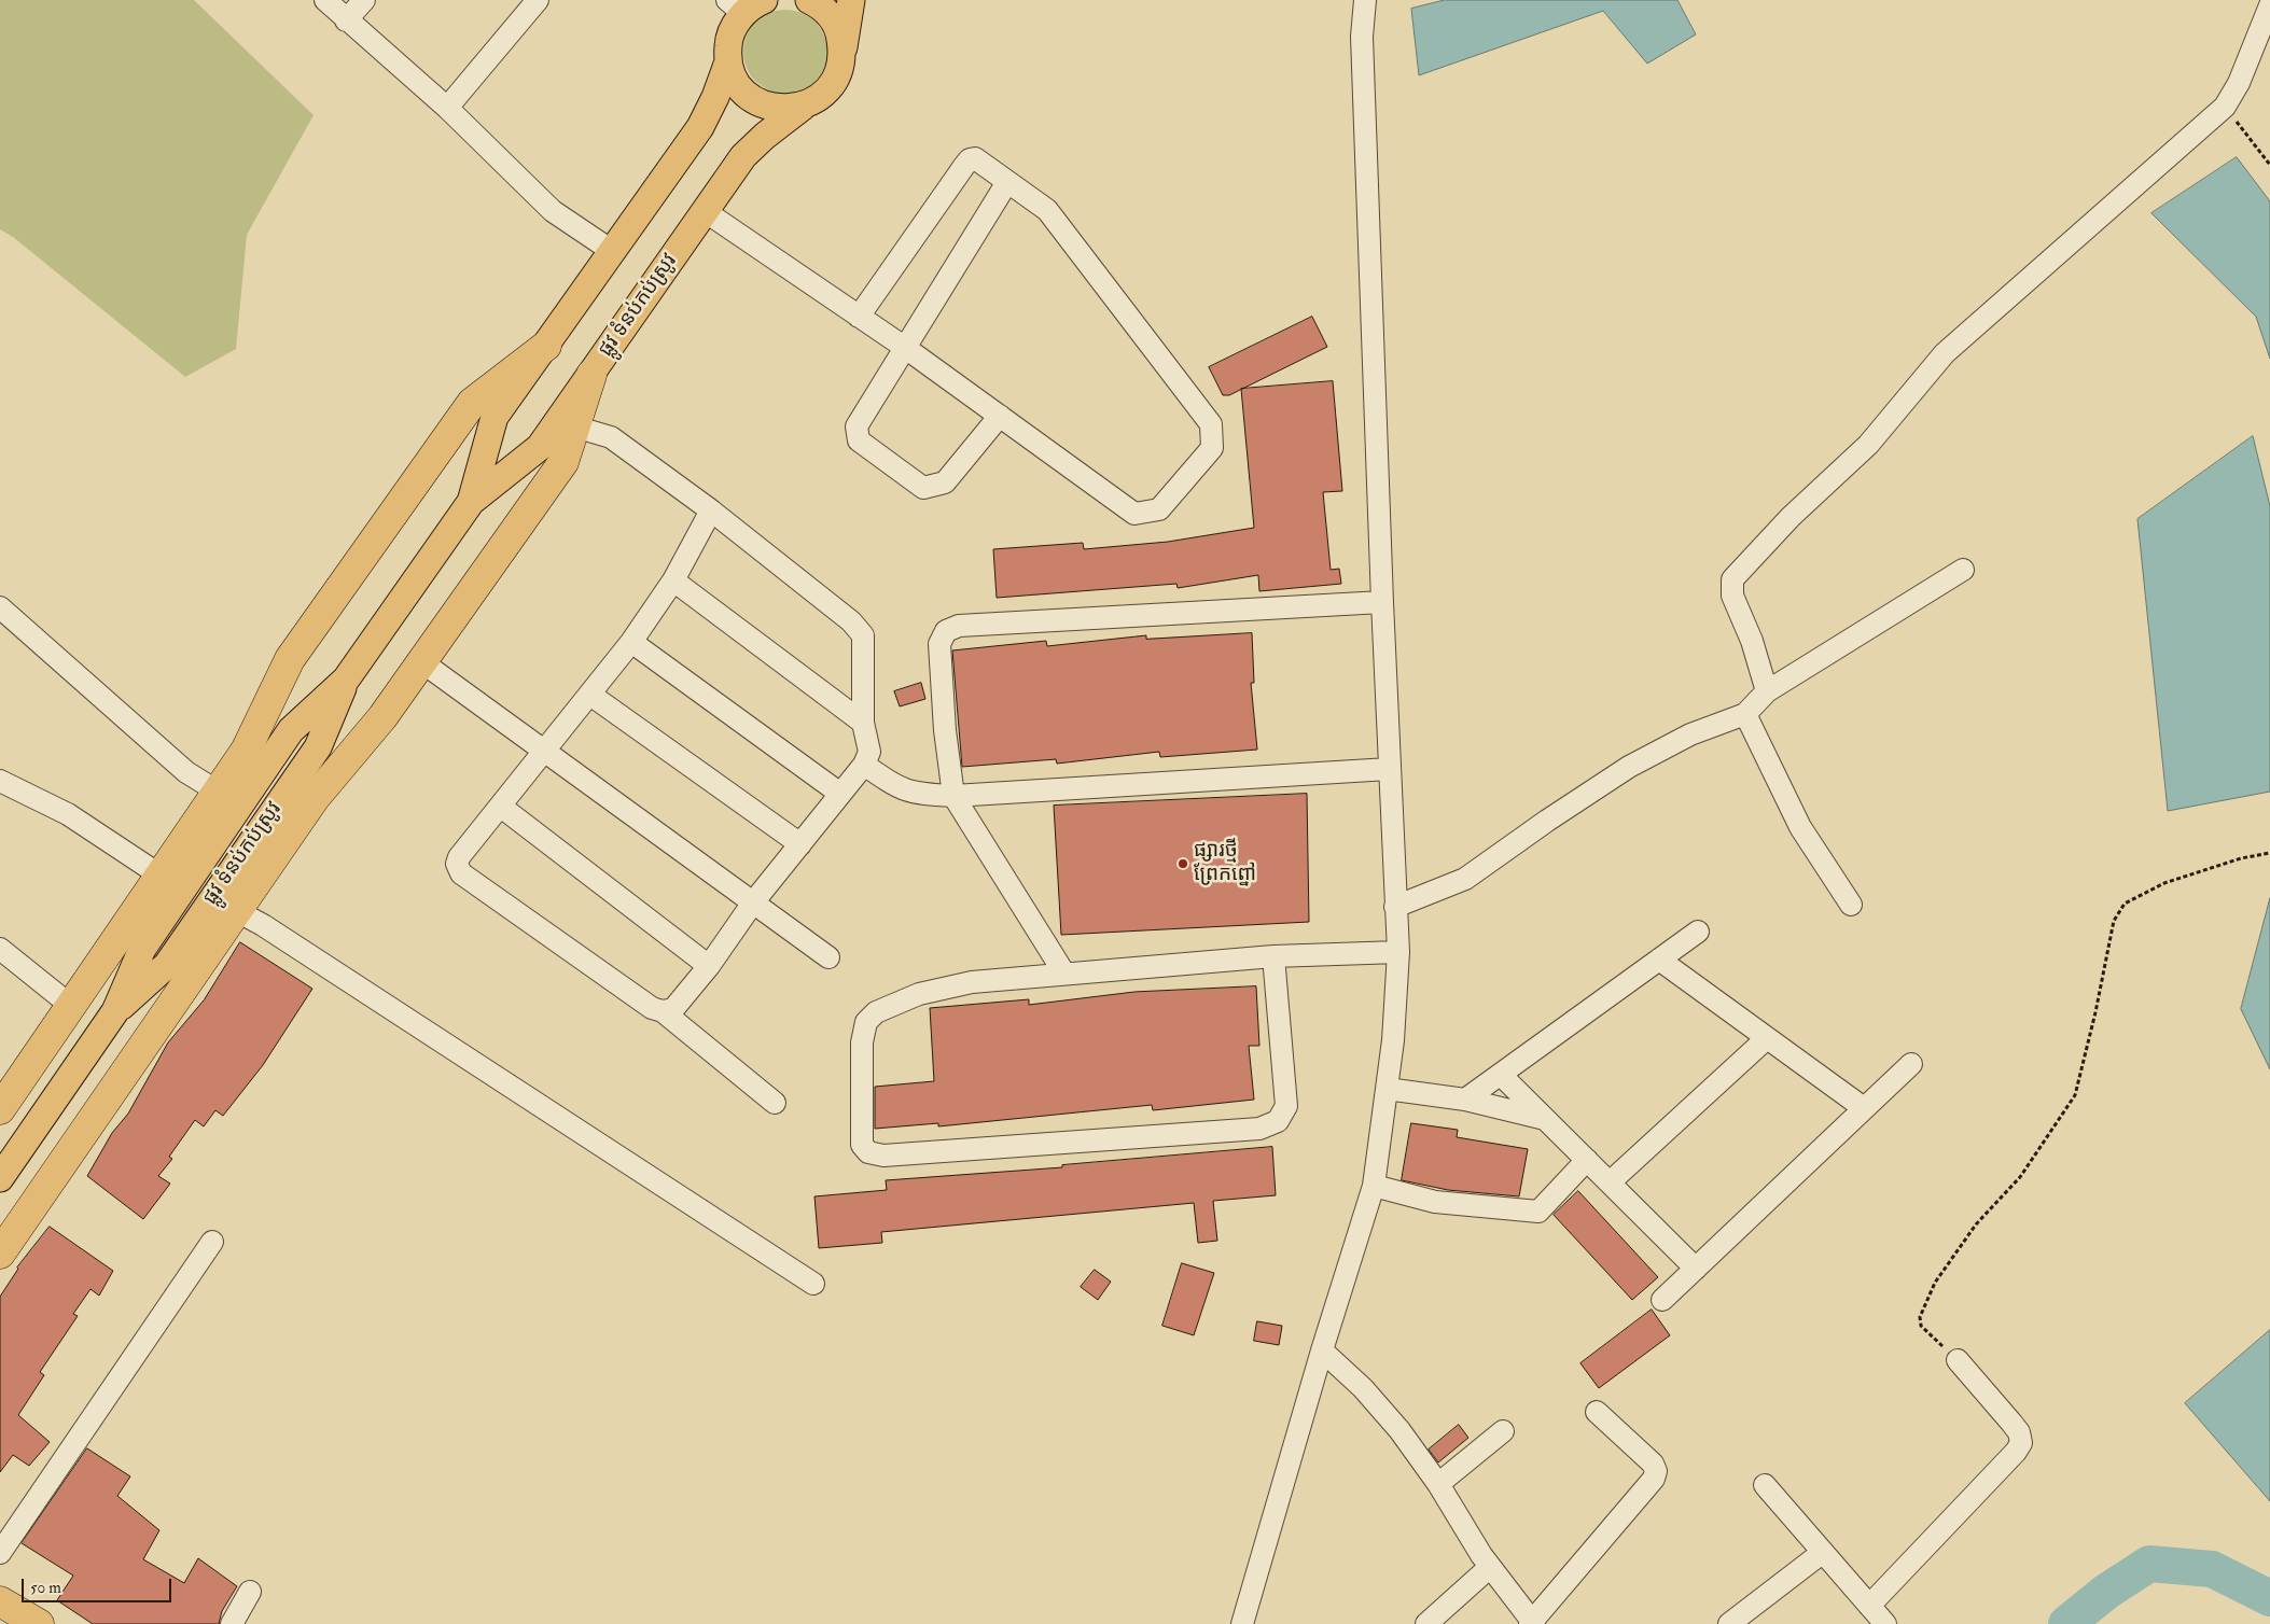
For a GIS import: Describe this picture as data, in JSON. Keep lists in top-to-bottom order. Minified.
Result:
{"streets":{"main road":["ផ្លូវ ទំនប់កប់ស្រូវ"]},"places":["ផ្សារថ្មី ព្រែកព្នៅ"],"scale_bar":"50 m"}
